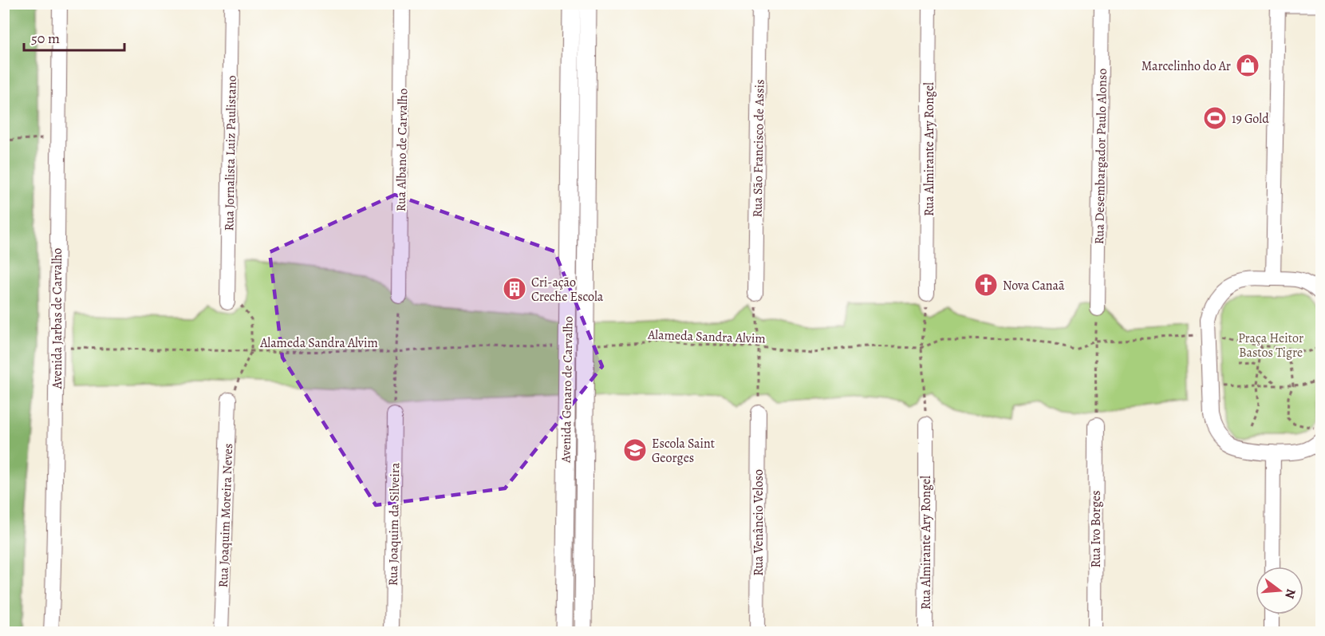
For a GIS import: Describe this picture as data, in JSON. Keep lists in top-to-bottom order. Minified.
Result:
{"streets":{"street":["Rua São Francisco de Assis","Rua Almirante Ary Rongel","Rua Albano de Carvalho","Rua Jornalista Luiz Paulistano","Rua Desembargador Paulo Alonso","Avenida Jarbas de Carvalho","Avenida Genaro de Carvalho","Rua Joaquim Moreira Neves","Rua Venâncio Veloso","Rua Joaquim da Silveira","Rua Ivo Borges"],"path":["Alameda Sandra Alvim"]},"crossings":[["Avenida Jarbas de Carvalho","Alameda Sandra Alvim"],["Alameda Sandra Alvim","Avenida Genaro de Carvalho"]],"parks":["Praça Heitor Bastos Tigre"],"places":{"shop":["Marcelinho do Ar"],"sports":["19 Gold"],"church":["Nova Canaã"],"building":["Cri-ação Creche Escola"],"school or university":["Escola Saint Georges"]},"scale_bar":"50 m","north":"right"}
